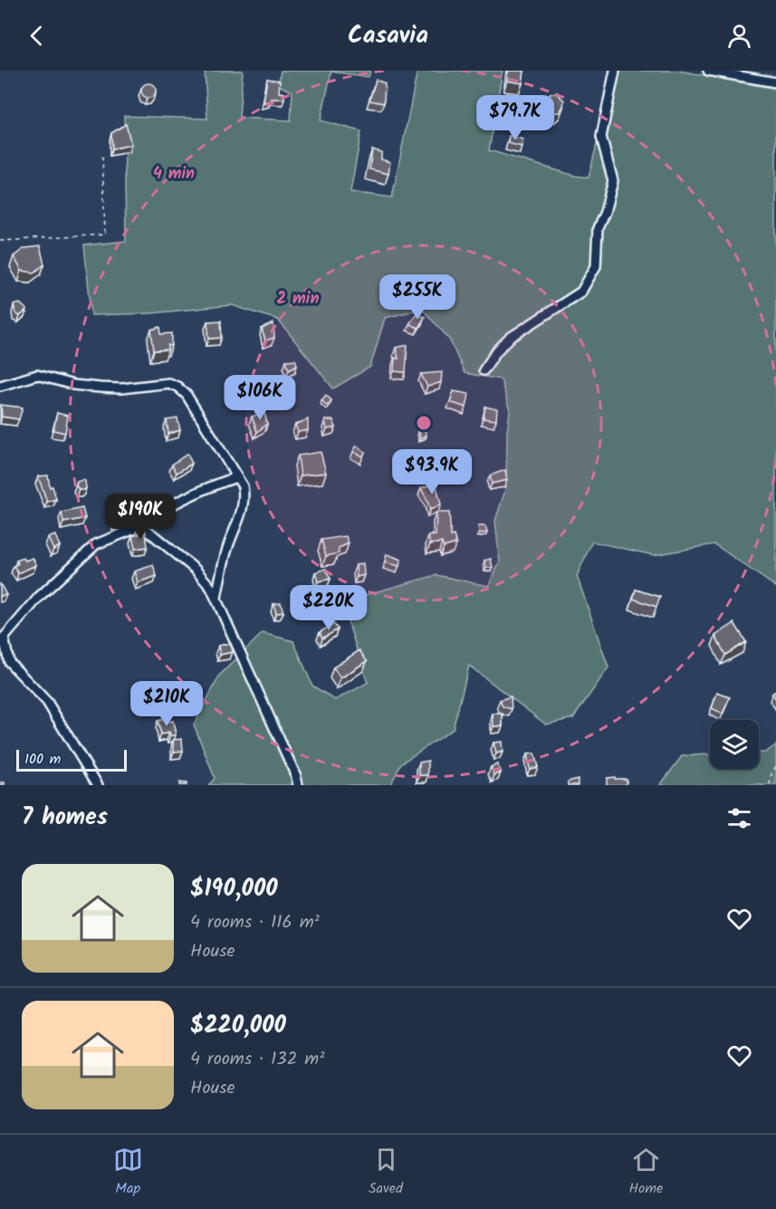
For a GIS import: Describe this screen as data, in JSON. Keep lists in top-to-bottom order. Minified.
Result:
{"scale_bar":"100 m","page":{"header":"Casavia","price":["$79.7K","$255K","$106K","$93.9K","$190K","$220K","$210K"],"scale":"100 m","heading":"7 homes","list":[{"name":"$190,000","note":"4 rooms · 116 m² · House"},{"name":"$220,000","note":"4 rooms · 132 m² · House"}],"tabs":["Map","Saved","Home"]},"rings":["4 min","2 min"]}
